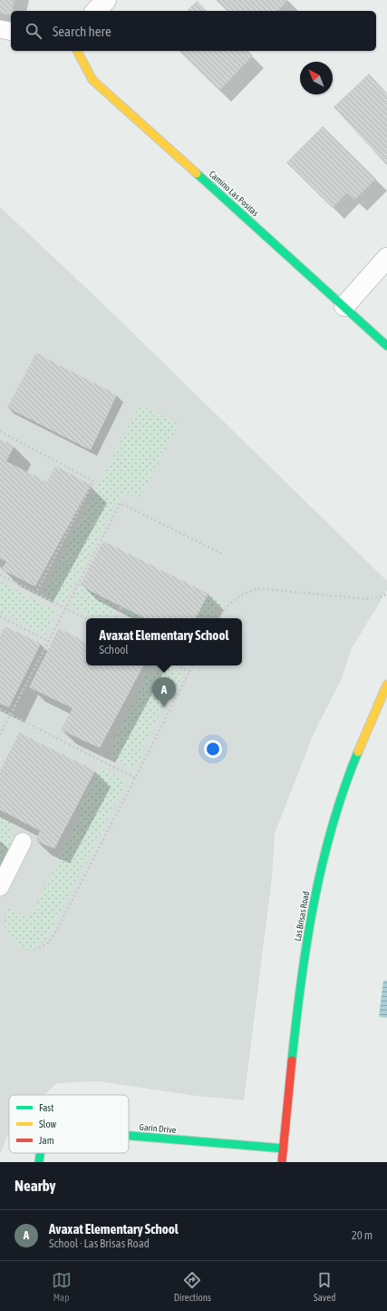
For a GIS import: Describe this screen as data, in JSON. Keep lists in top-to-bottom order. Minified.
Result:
{"streets":{"street":["Camino Las Positas","Las Brisas Road","Garin Drive"]},"crossings":[["Las Brisas Road","Garin Drive"]],"legend":["Fast","Slow","Jam"],"north":"top left","page":{"search":"Search here","popup":["Avaxat Elementary School","School"],"pins":"A","heading":"Nearby","list":[{"mark":"A","name":"Avaxat Elementary School","note":"School · Las Brisas Road","value":"20 m"}],"nav":["Map","Directions","Saved"]}}
